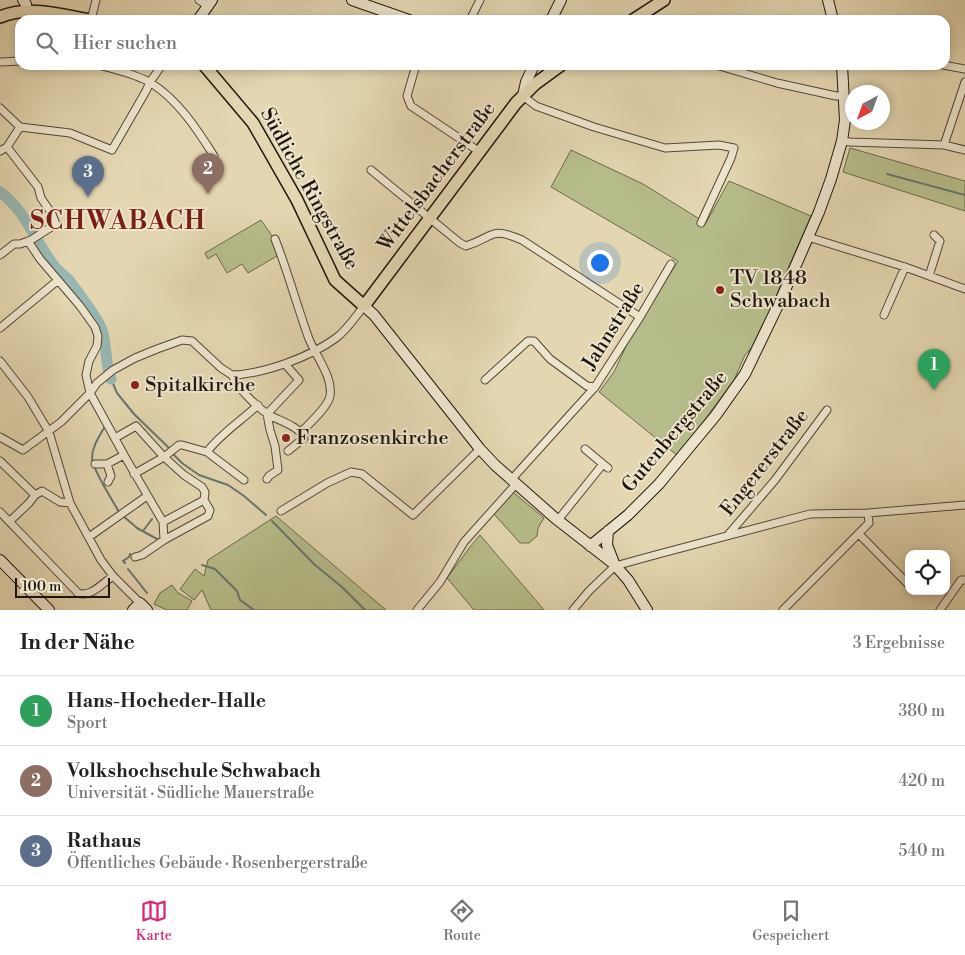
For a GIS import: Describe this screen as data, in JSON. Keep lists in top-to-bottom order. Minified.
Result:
{"streets":{"main road":["Wittelsbacherstraße","Südliche Ringstraße"],"street":["Jahnstraße","Gutenbergstraße","Engererstraße"]},"crossings":[["Wittelsbacherstraße","Südliche Ringstraße"]],"districts":["SCHWABACH"],"places":["TV 1848 Schwabach","Spitalkirche","Franzosenkirche"],"scale_bar":"100 m","north":"bottom left","page":{"search":"Hier suchen","pins":["2","3","1"],"scale":"100 m","heading":["In der Nähe","3 Ergebnisse"],"list":[{"mark":"1","name":"Hans-Hocheder-Halle","note":"Sport","value":"380 m"},{"mark":"2","name":"Volkshochschule Schwabach","note":"Universität · Südliche Mauerstraße","value":"420 m"},{"mark":"3","name":"Rathaus","note":"Öffentliches Gebäude · Rosenbergerstraße","value":"540 m"}],"nav":["Karte","Route","Gespeichert"]}}
